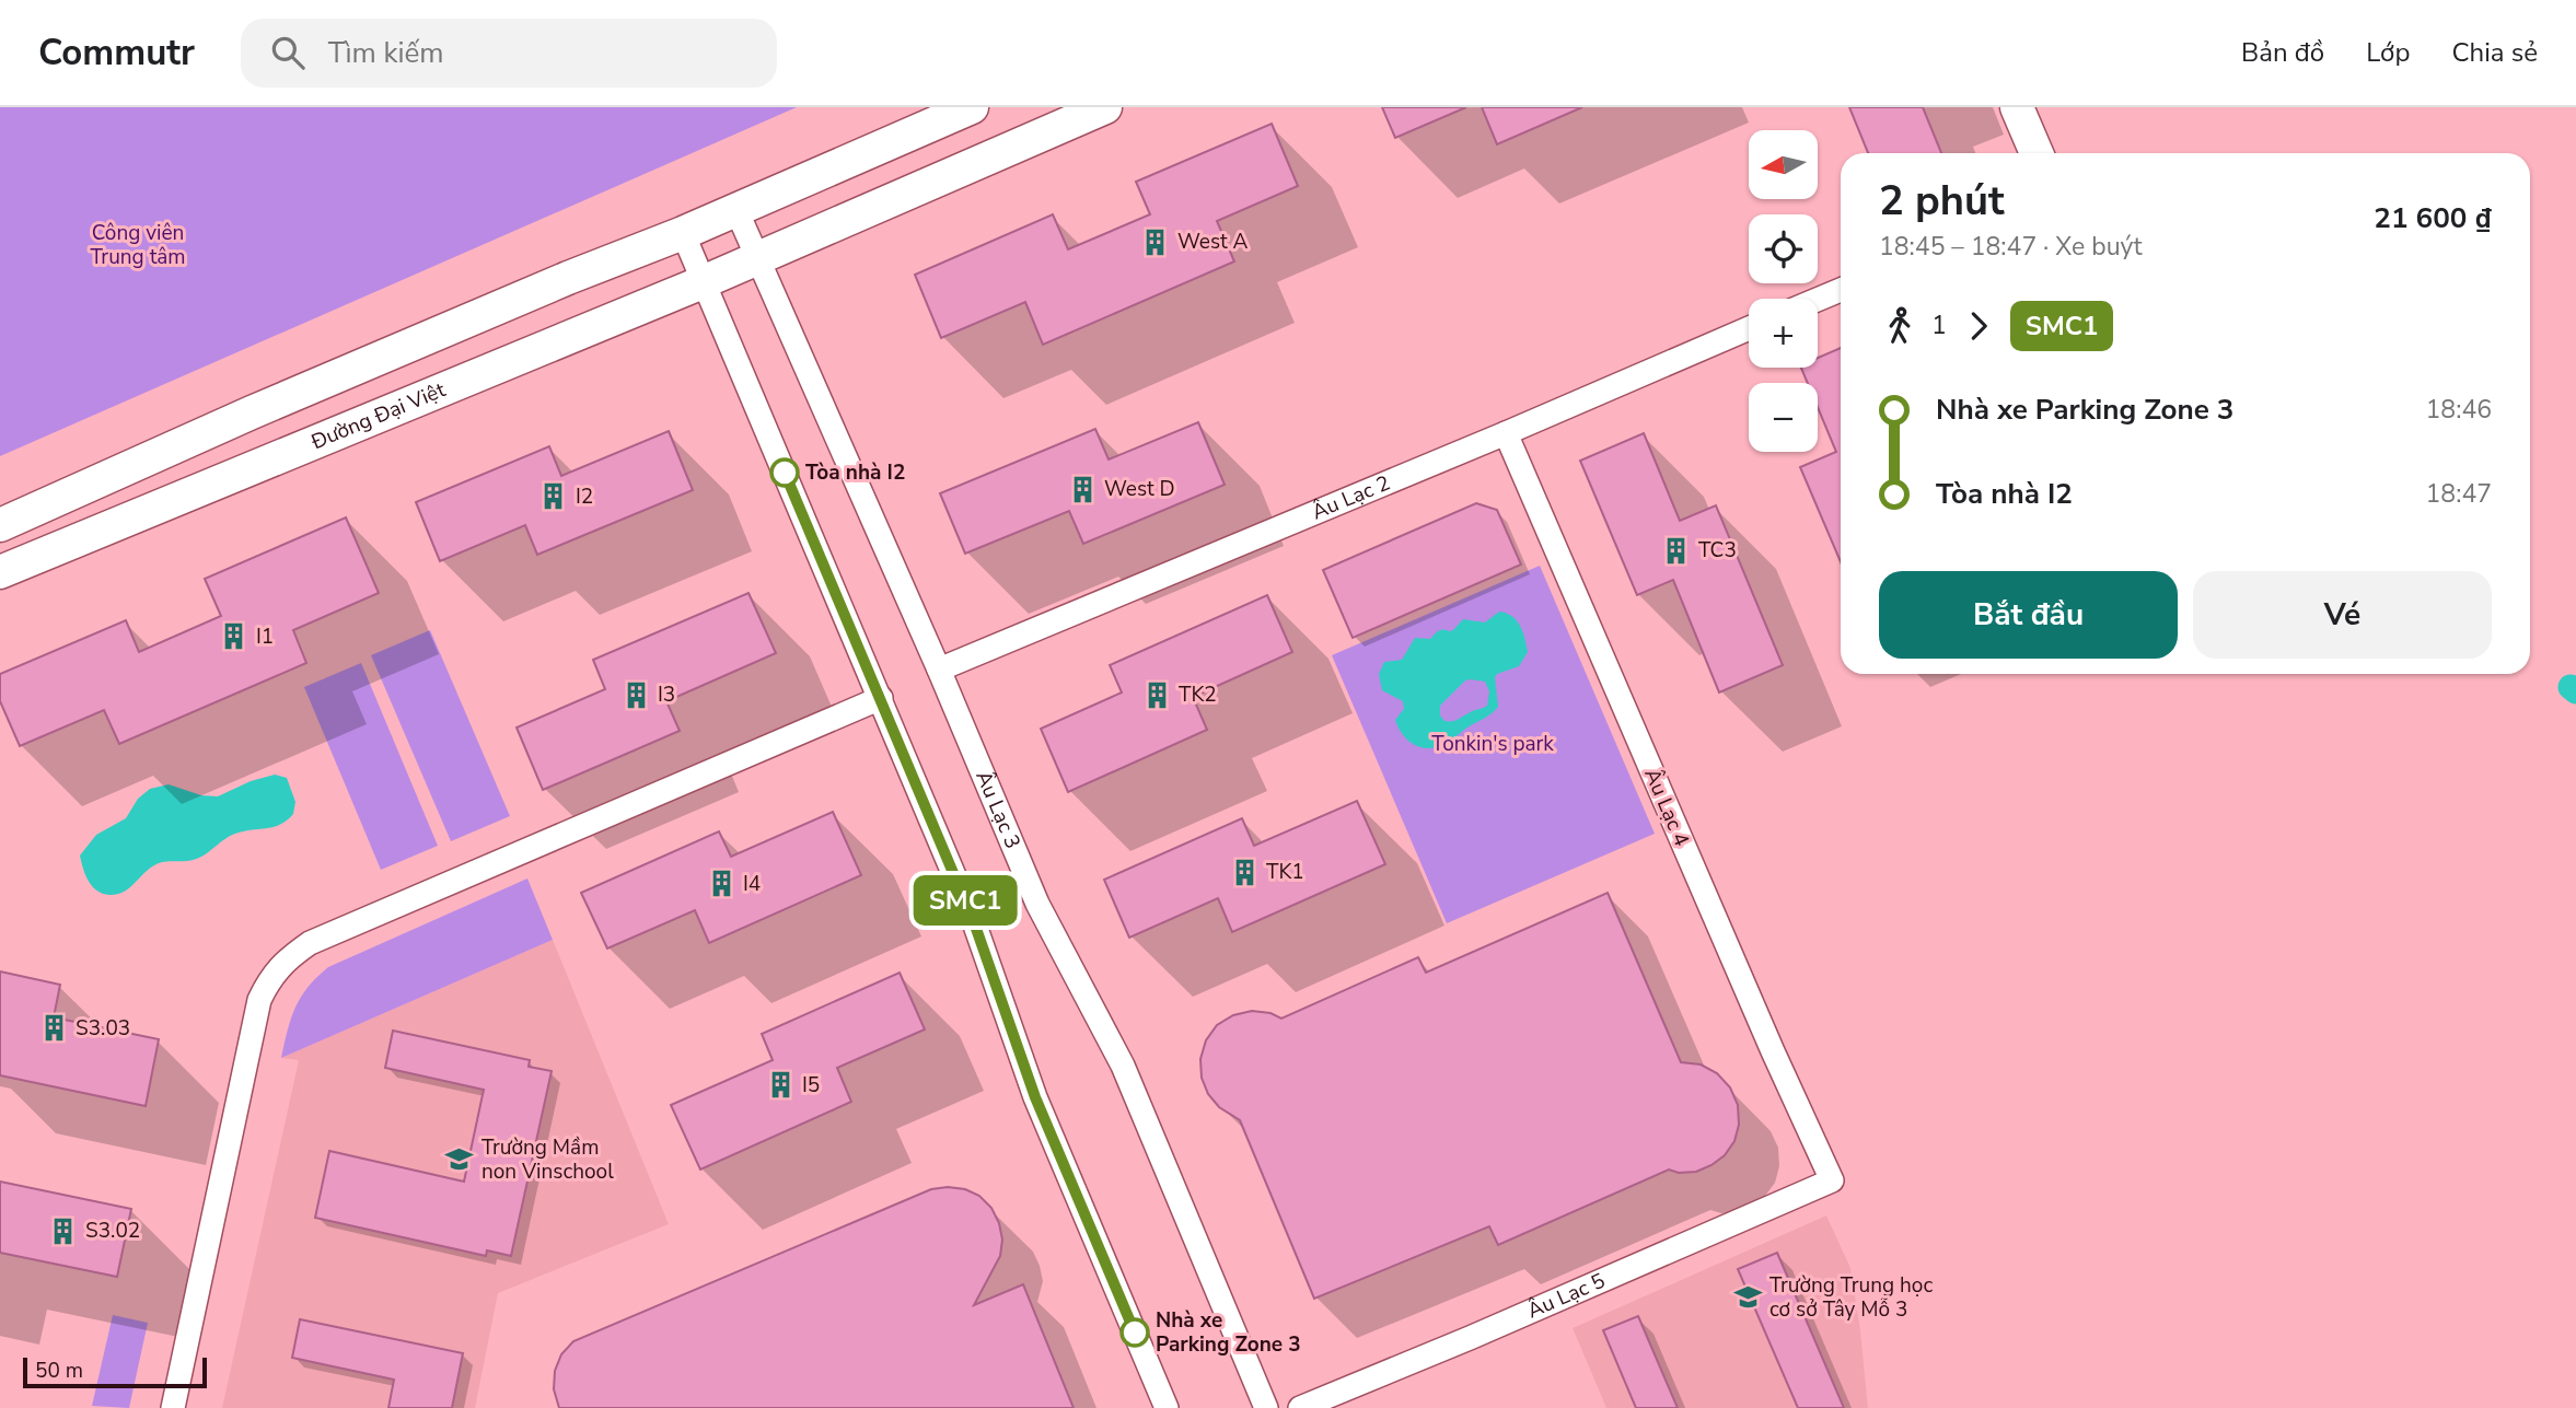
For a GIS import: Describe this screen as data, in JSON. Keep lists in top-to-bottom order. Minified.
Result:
{"streets":{"street":["Đường Đại Việt","Âu Lạc 2","Âu Lạc 4","Âu Lạc 3","Âu Lạc 5"]},"crossings":[["Đường Đại Việt","Âu Lạc 3"],["Âu Lạc 2","Âu Lạc 4"],["Âu Lạc 2","Âu Lạc 3"],["Âu Lạc 4","Âu Lạc 5"]],"parks":["Công viên Trung tâm","Tonkin's park"],"places":{"building":["West A","West D","I2","TC3","I1","I3","TK2","TK1","I4","S3.03","I5","S3.02"],"other":["Tòa nhà I2","Nhà xe Parking Zone 3"],"school or university":["Trường Mầm non Vinschool","Trường Trung học cơ sở Tây Mỗ 3"]},"lines":["bus line SMC1"],"scale_bar":"50 m","north":"left","page":{"header":"Commutr","search":"Tìm kiếm","nav":["Bản đồ","Lớp","Chia sẻ"],"on_map":"SMC1","map_buttons":["+","−"],"heading":["2 phút","18:45 – 18:47 · Xe buýt","21 600 ₫"],"legs":["1","SMC1"],"list":[{"name":"Nhà xe Parking Zone 3","value":"18:46"},{"name":"Tòa nhà I2","value":"18:47"}],"buttons":["Bắt đầu","Vé"],"scale":"50 m"}}
